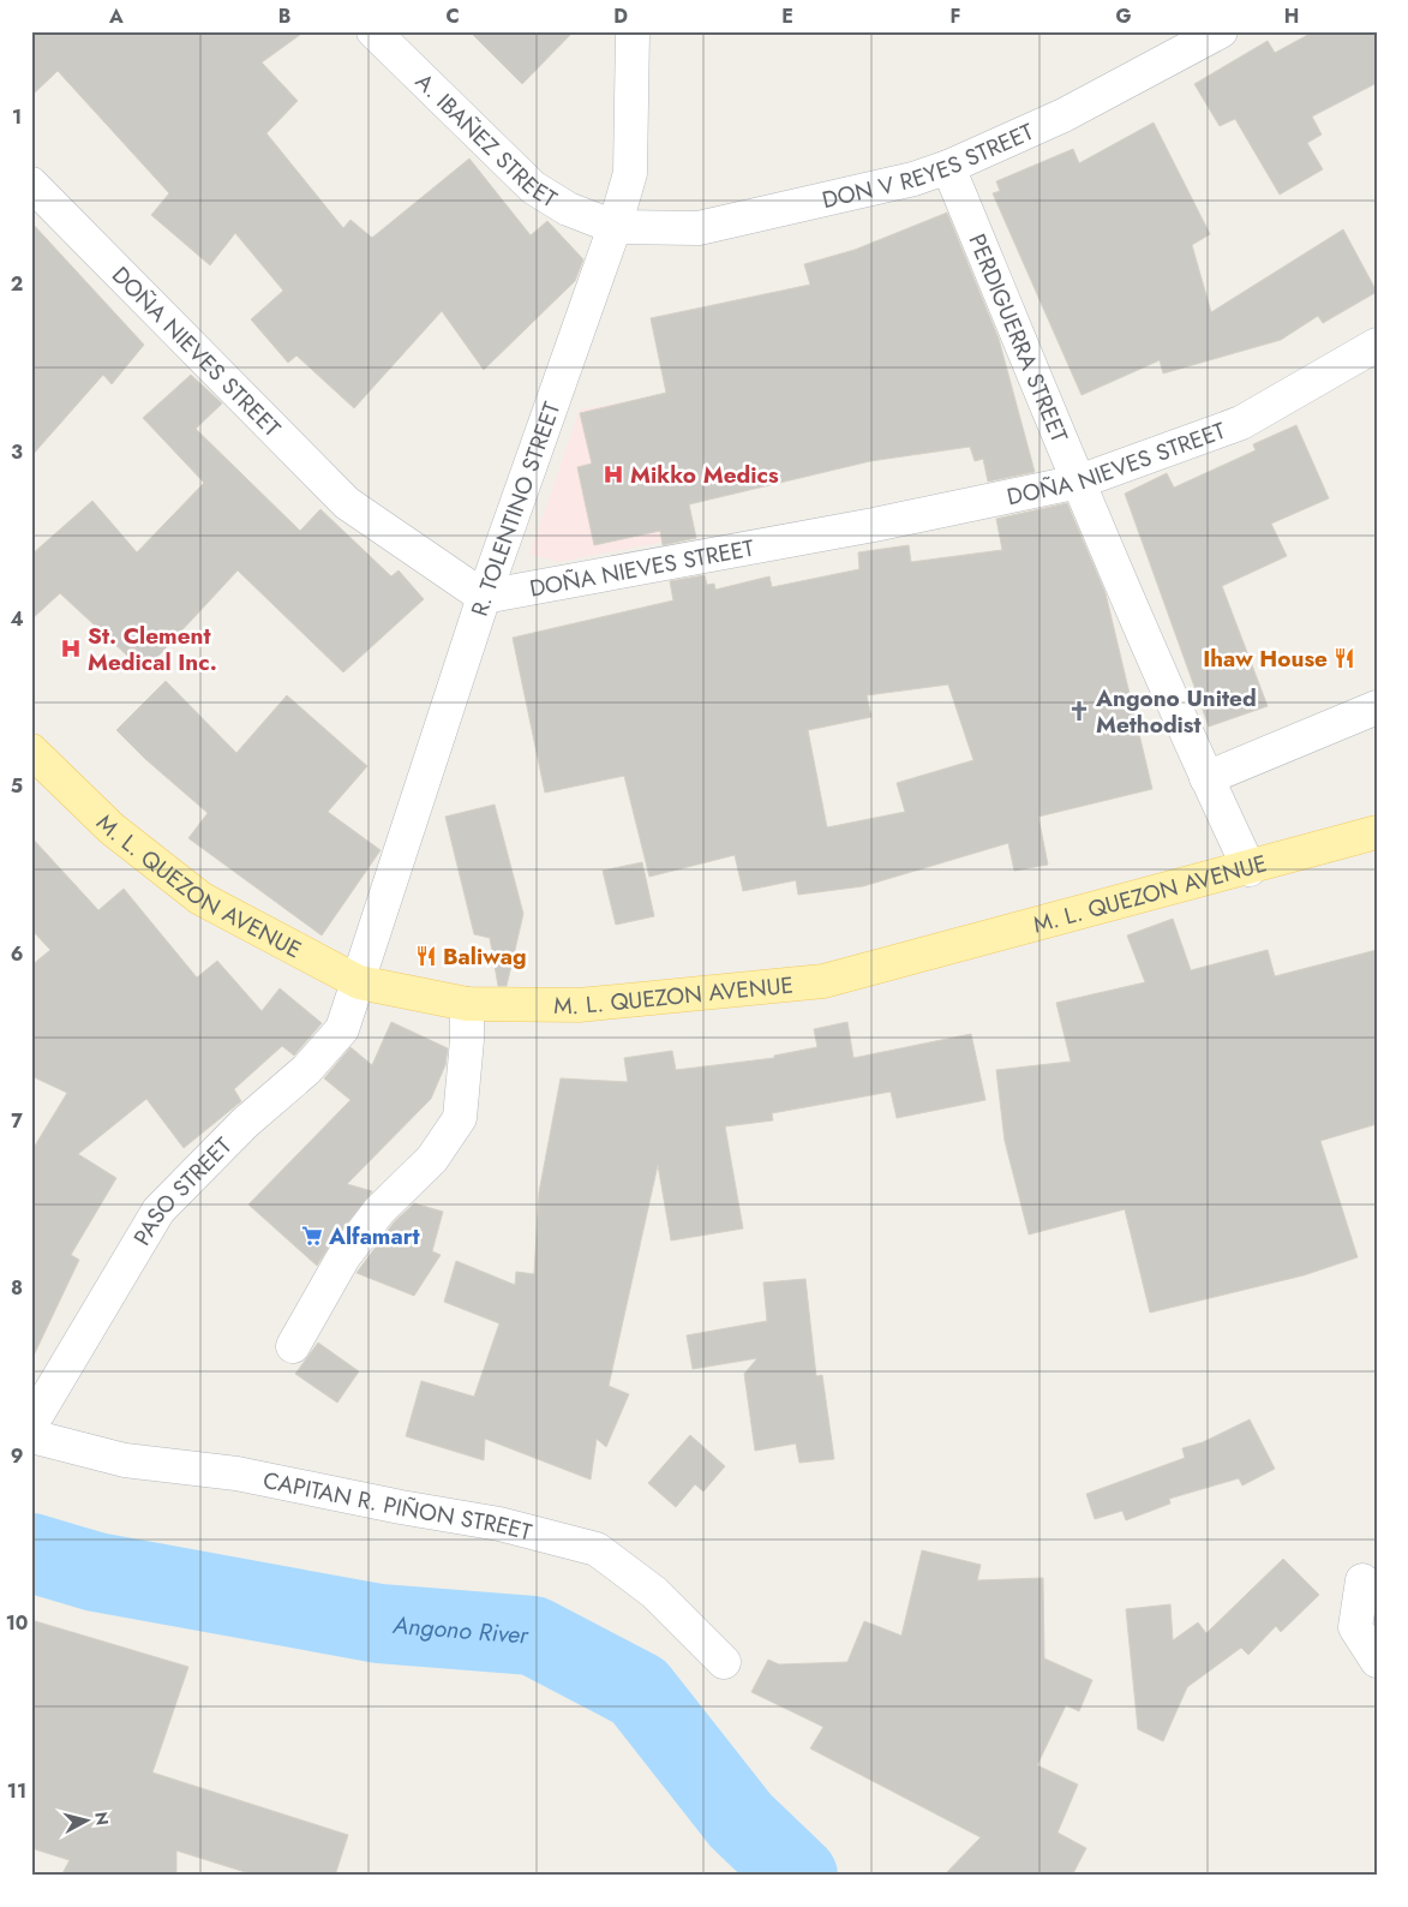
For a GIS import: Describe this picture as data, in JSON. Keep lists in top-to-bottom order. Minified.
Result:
{"streets":{"main road":["M. L. QUEZON AVENUE"],"street":["A. IBAÑEZ STREET","DON V REYES STREET","PERDIGUERRA STREET","DOÑA NIEVES STREET","R. TOLENTINO STREET","PASO STREET","CAPITAN R. PIÑON STREET"]},"crossings":[["A. IBAÑEZ STREET","DON V REYES STREET"],["A. IBAÑEZ STREET","R. TOLENTINO STREET"],["DON V REYES STREET","PERDIGUERRA STREET"],["DON V REYES STREET","R. TOLENTINO STREET"],["PERDIGUERRA STREET","DOÑA NIEVES STREET"],["PERDIGUERRA STREET","M. L. QUEZON AVENUE"],["DOÑA NIEVES STREET","R. TOLENTINO STREET"],["R. TOLENTINO STREET","M. L. QUEZON AVENUE"],["R. TOLENTINO STREET","PASO STREET"],["M. L. QUEZON AVENUE","PASO STREET"]],"water":["Angono River"],"places":{"hospital":["Mikko Medics","St. Clement Medical Inc."],"restaurant":["Ihaw House","Baliwag"],"church":["Angono United Methodist"],"supermarket":["Alfamart"]},"north":"right","grid":{"columns":["A","B","C","D","E","F","G","H"],"rows":["1","2","3","4","5","6","7","8","9","10","11"]}}
